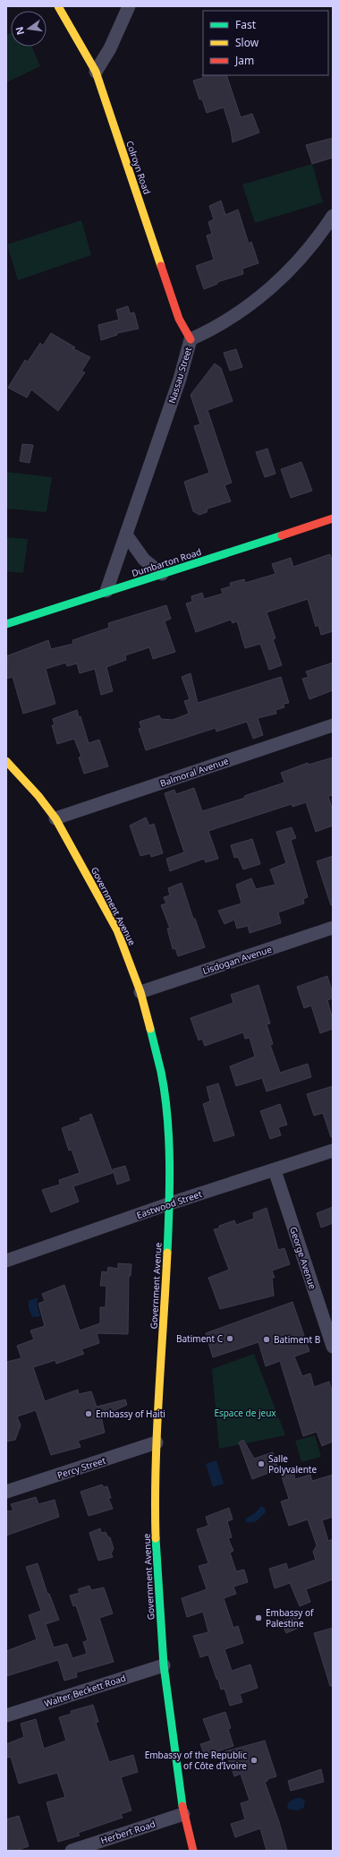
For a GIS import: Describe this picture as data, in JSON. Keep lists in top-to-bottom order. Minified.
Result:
{"streets":{"street":["Colroyn Road","Nassau Street","Dumbarton Road","Balmoral Avenue","Government Avenue","Lisdogan Avenue","Eastwood Street","George Avenue","Percy Street","Walter Beckett Road","Herbert Road"]},"crossings":[["Colroyn Road","Nassau Street"],["Nassau Street","Dumbarton Road"],["Balmoral Avenue","Government Avenue"],["Government Avenue","Lisdogan Avenue"],["Government Avenue","Eastwood Street"],["Government Avenue","Percy Street"],["Government Avenue","Walter Beckett Road"],["Government Avenue","Herbert Road"],["Eastwood Street","George Avenue"]],"parks":["Espace de jeux"],"places":["Batiment C","Batiment B","Embassy of Haiti","Salle Polyvalente","Embassy of Palestine","Embassy of the Republic of Côte d’Ivoire"],"legend":["Fast","Slow","Jam"],"north":"left"}
